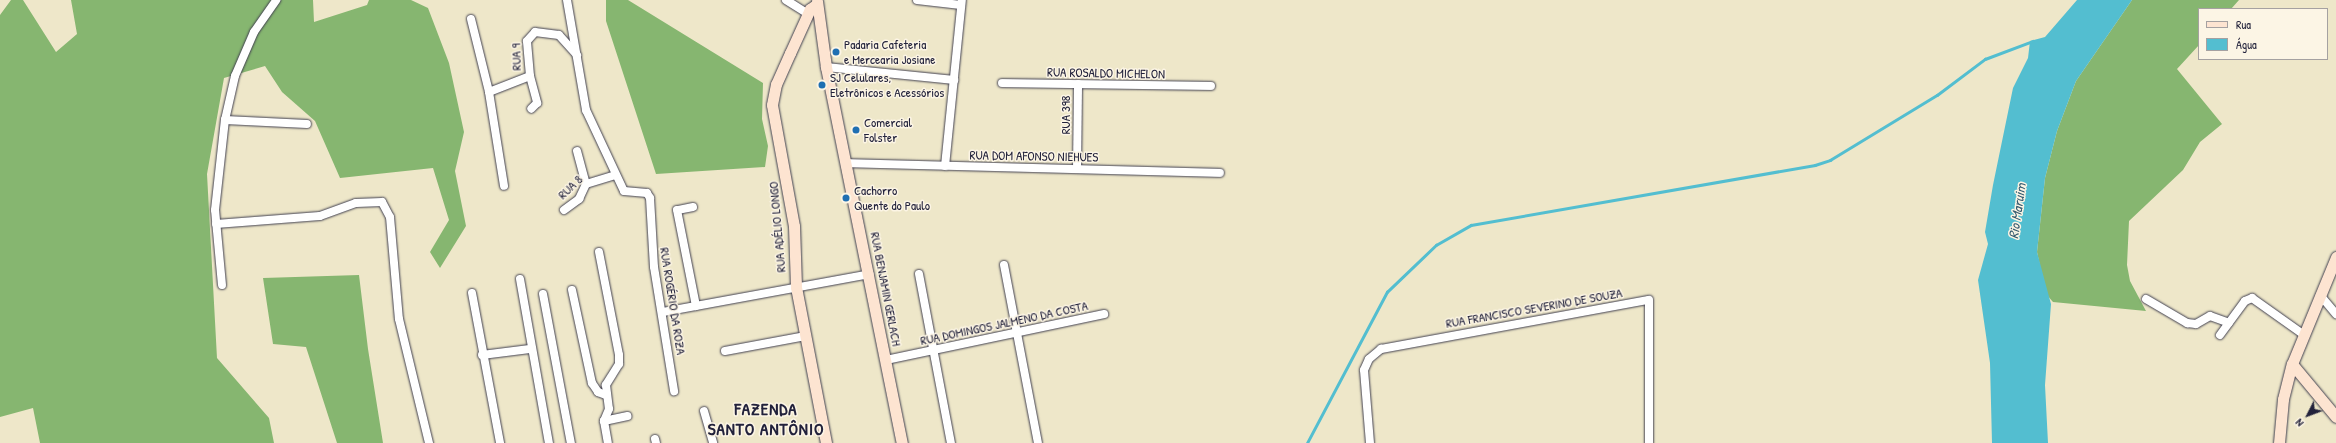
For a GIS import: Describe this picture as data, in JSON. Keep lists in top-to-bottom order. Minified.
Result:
{"streets":{"street":["RUA 9","RUA ROSALDO MICHELON","RUA 398","RUA DOM AFONSO NIEHUES","RUA 8","RUA ADÉLIO LONGO","RUA BENJAMIN GERLACH","RUA ROGÉRIO DA ROZA","RUA FRANCISCO SEVERINO DE SOUZA","RUA DOMINGOS JALMENO DA COSTA"]},"crossings":[["RUA ROSALDO MICHELON","RUA 398"],["RUA 398","RUA DOM AFONSO NIEHUES"],["RUA DOM AFONSO NIEHUES","RUA BENJAMIN GERLACH"],["RUA 8","RUA ROGÉRIO DA ROZA"],["RUA ADÉLIO LONGO","RUA BENJAMIN GERLACH"],["RUA BENJAMIN GERLACH","RUA DOMINGOS JALMENO DA COSTA"]],"districts":["FAZENDA SANTO ANTÔNIO"],"water":["Rio Maruim"],"places":["Padaria Cafeteria e Mercearia Josiane","SJ Celulares, Eletrônicos e Acessórios","Comercial Folster","Cachorro Quente do Paulo"],"legend":["Rua","Água"],"north":"bottom left"}
